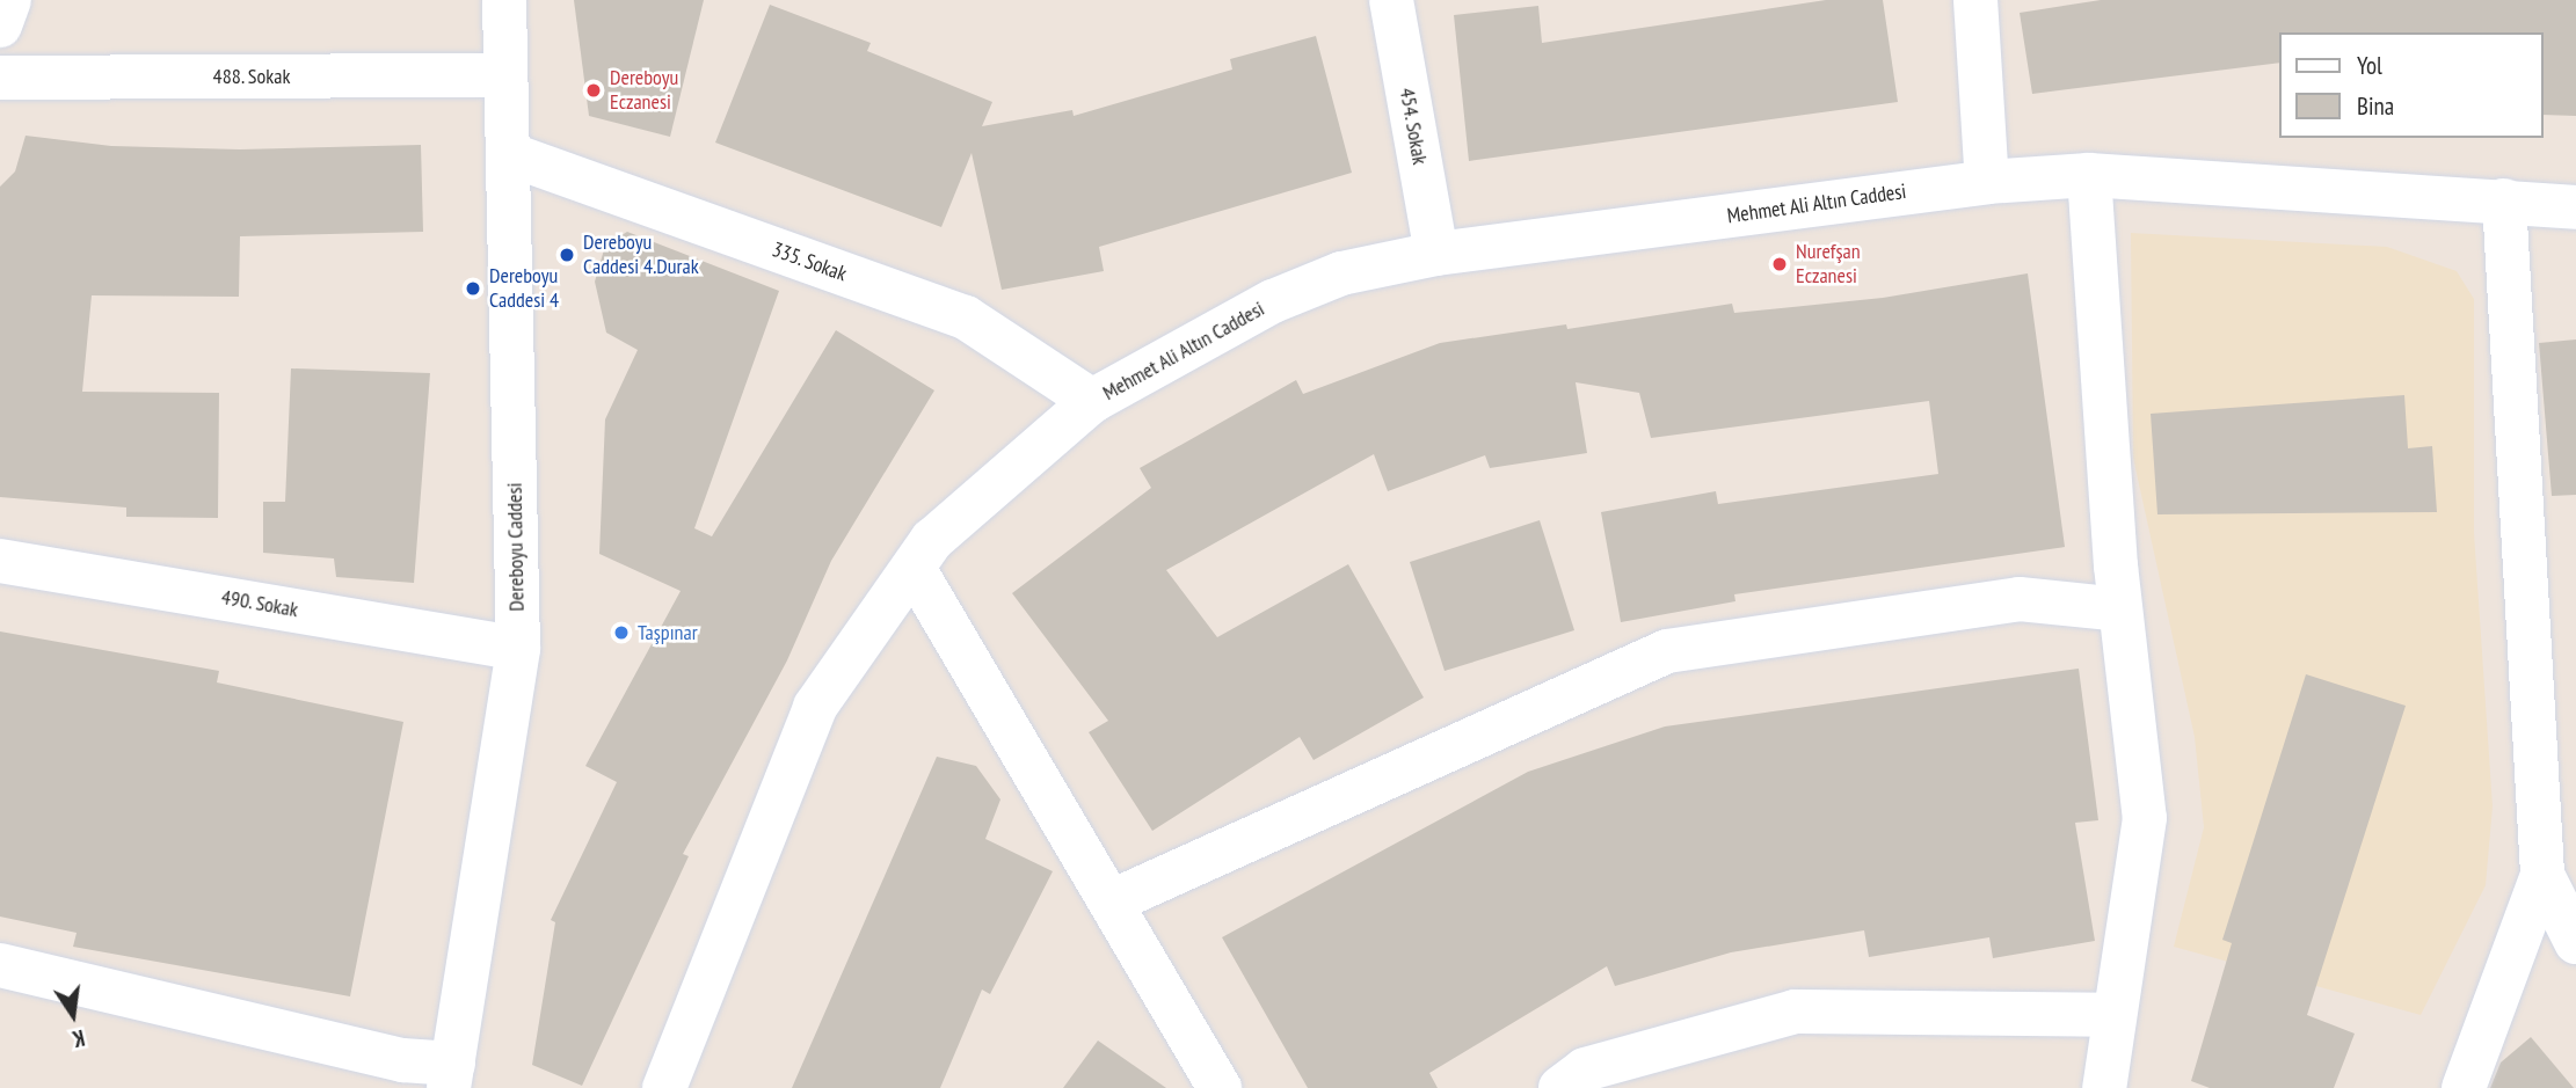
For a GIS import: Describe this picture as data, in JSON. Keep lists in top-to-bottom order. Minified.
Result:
{"streets":{"street":["488. Sokak","454. Sokak","Mehmet Ali Altın Caddesi","335. Sokak","Dereboyu Caddesi","490. Sokak"]},"crossings":[["488. Sokak","Dereboyu Caddesi"],["454. Sokak","Mehmet Ali Altın Caddesi"],["Mehmet Ali Altın Caddesi","335. Sokak"],["335. Sokak","Dereboyu Caddesi"],["Dereboyu Caddesi","490. Sokak"]],"places":["Dereboyu Eczanesi","Dereboyu Caddesi 4.Durak","Nurefşan Eczanesi","Dereboyu Caddesi 4","Taşpınar"],"legend":["Yol","Bina"],"north":"bottom"}
